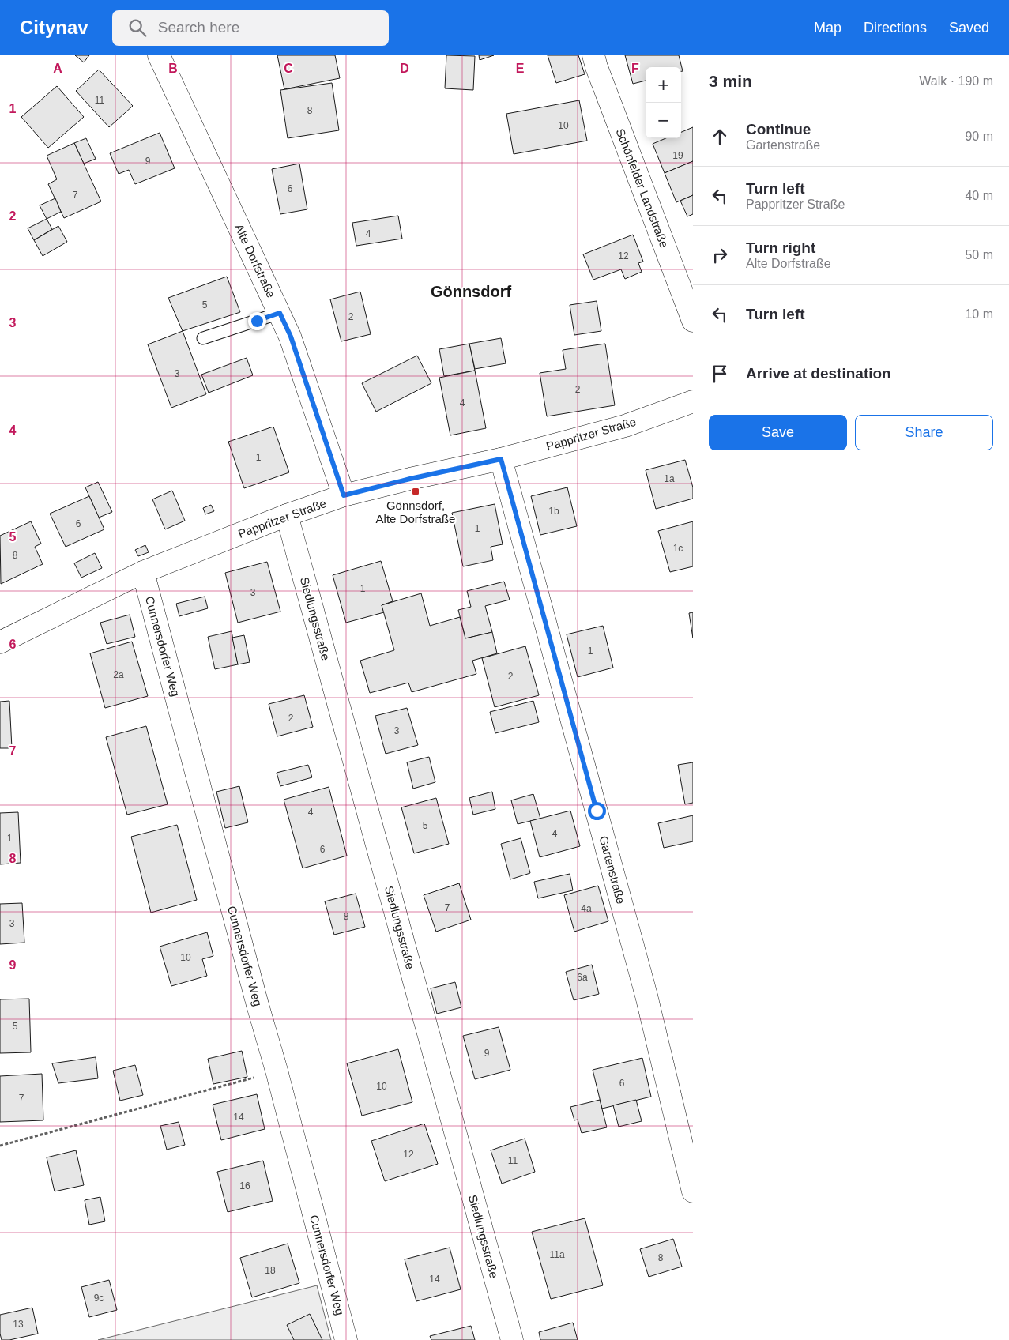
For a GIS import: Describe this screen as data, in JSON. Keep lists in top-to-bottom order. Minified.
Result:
{"streets":{"street":["Schönfelder Landstraße","Alte Dorfstraße","Pappritzer Straße","Siedlungsstraße","Cunnersdorfer Weg","Gartenstraße"]},"crossings":[["Alte Dorfstraße","Pappritzer Straße"],["Pappritzer Straße","Siedlungsstraße"],["Pappritzer Straße","Cunnersdorfer Weg"],["Pappritzer Straße","Gartenstraße"]],"districts":["Gönnsdorf"],"places":{"transit":["Gönnsdorf, Alte Dorfstraße"]},"house_numbers":["11","8","10","19","9","6","7","4","12","5","2","3","2","4","1","1a","1b","6","1","1c","8","1","3","1","2a","2","2","3","4","5","4","1","6","7","4a","8","3","10","6a","5","9","6","10","7","14","12","11","16","11a","8","18","14","9c","13"],"page":{"header":"Citynav","search":"Search here","nav":["Map","Directions","Saved"],"heading":["3 min","Walk · 190 m"],"map_buttons":["+","−"],"list":[["Continue","Gartenstraße","90 m"],["Turn left","Pappritzer Straße","40 m"],["Turn right","Alte Dorfstraße","50 m"],["Turn left","10 m"],"Arrive at destination"],"buttons":["Save","Share"]},"grid":{"columns":["A","B","C","D","E","F"],"rows":["1","2","3","4","5","6","7","8","9"]}}
